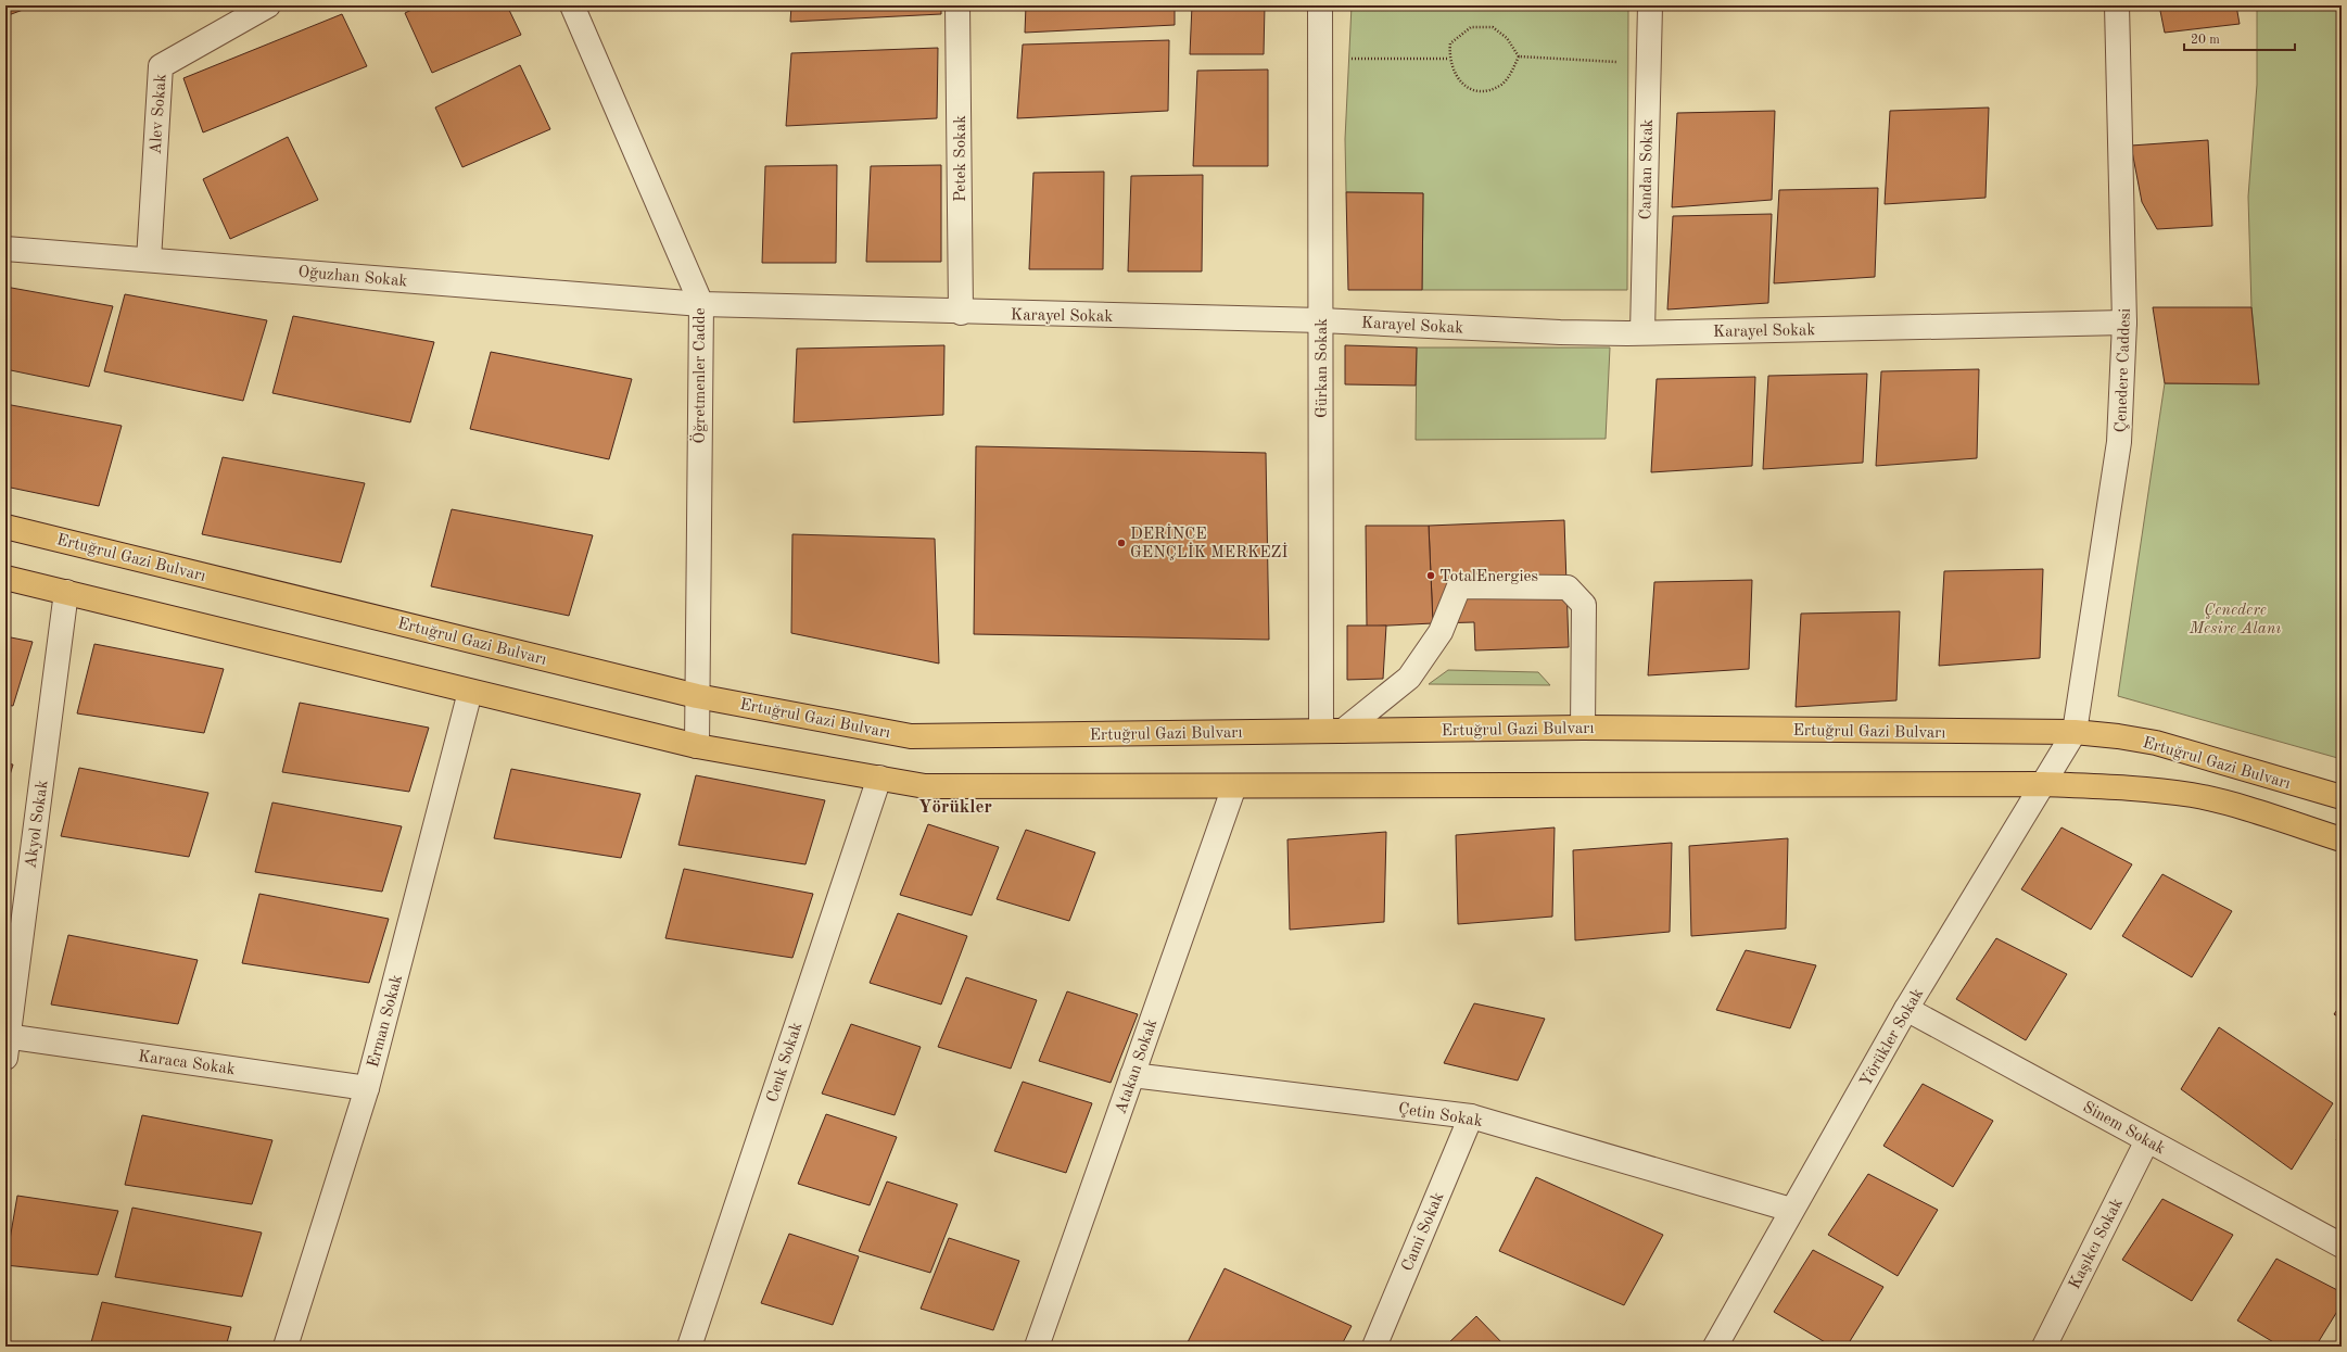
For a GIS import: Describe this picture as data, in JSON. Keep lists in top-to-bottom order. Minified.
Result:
{"streets":{"main road":["Ertuğrul Gazi Bulvarı"],"street":["Alev Sokak","Petek Sokak","Candan Sokak","Oğuzhan Sokak","Karayel Sokak","Gürkan Sokak","Çenedere Caddesi","Öğretmenler Cadde","Akyol Sokak","Erman Sokak","Yörükler Sokak","Karaca Sokak","Cenk Sokak","Atakan Sokak","Çetin Sokak","Sinem Sokak","Cami Sokak","Kaşıkcı Sokak"]},"crossings":[["Alev Sokak","Oğuzhan Sokak"],["Petek Sokak","Karayel Sokak"],["Candan Sokak","Karayel Sokak"],["Oğuzhan Sokak","Karayel Sokak"],["Oğuzhan Sokak","Öğretmenler Cadde"],["Karayel Sokak","Gürkan Sokak"],["Karayel Sokak","Çenedere Caddesi"],["Karayel Sokak","Öğretmenler Cadde"],["Gürkan Sokak","Ertuğrul Gazi Bulvarı"],["Çenedere Caddesi","Ertuğrul Gazi Bulvarı"],["Çenedere Caddesi","Yörükler Sokak"],["Öğretmenler Cadde","Ertuğrul Gazi Bulvarı"],["Ertuğrul Gazi Bulvarı","Yörükler Sokak"],["Akyol Sokak","Karaca Sokak"],["Erman Sokak","Karaca Sokak"],["Yörükler Sokak","Çetin Sokak"],["Yörükler Sokak","Sinem Sokak"],["Atakan Sokak","Çetin Sokak"],["Çetin Sokak","Cami Sokak"],["Sinem Sokak","Kaşıkcı Sokak"]],"districts":["Yörükler"],"parks":["Çenedere Mesire Alanı"],"places":["DERİNCE GENÇLİK MERKEZİ","TotalEnergies"],"scale_bar":"20 m"}
